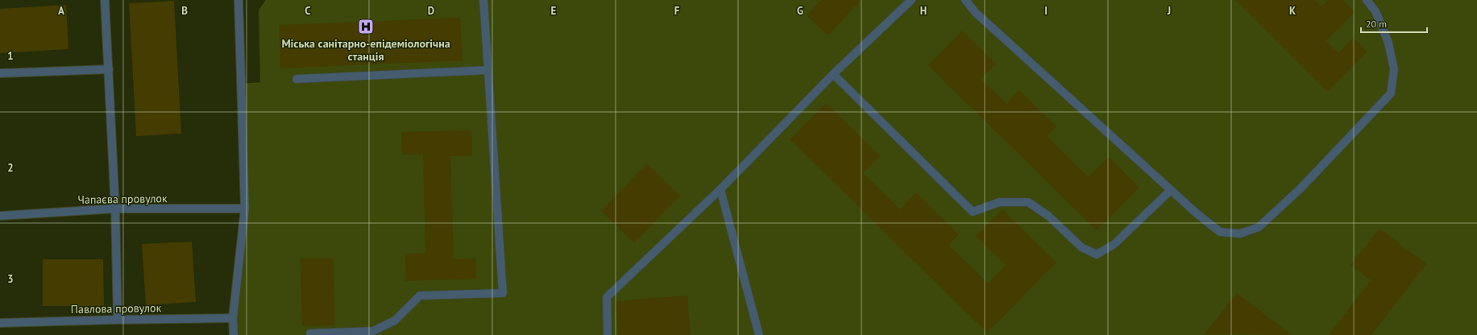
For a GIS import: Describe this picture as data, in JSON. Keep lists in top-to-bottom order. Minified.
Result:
{"streets":{"street":["Чапаєва провулок","Павлова провулок"]},"places":{"hospital":["Міська санітарно-епідеміологічна станція"]},"scale_bar":"20 m","grid":{"columns":["A","B","C","D","E","F","G","H","I","J","K"],"rows":["1","2","3"]}}
